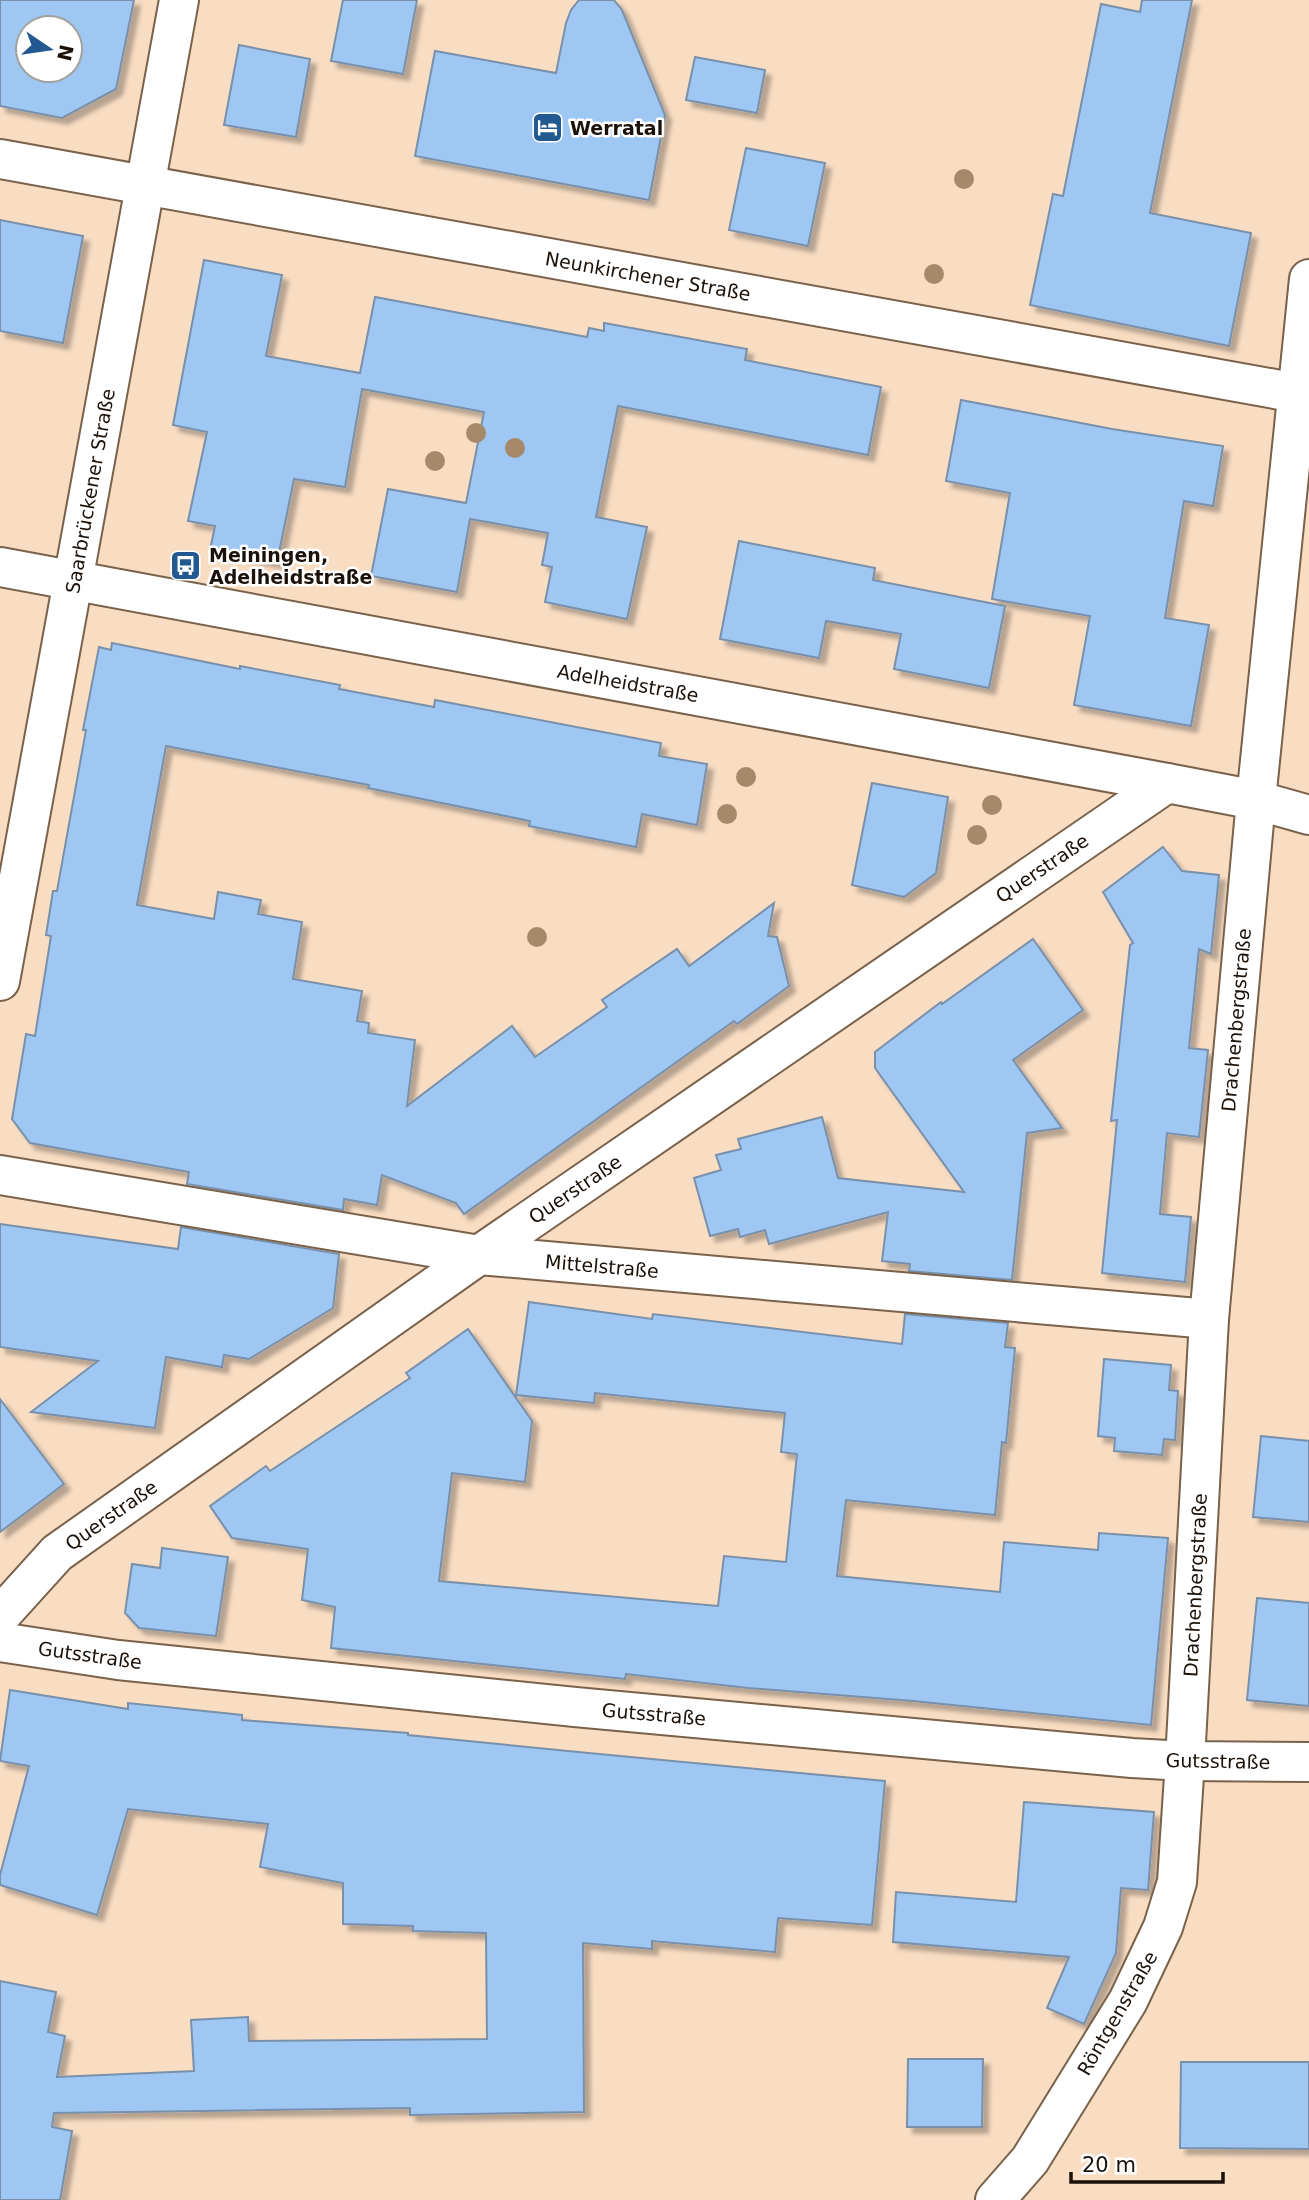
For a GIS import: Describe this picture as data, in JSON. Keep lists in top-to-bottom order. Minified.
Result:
{"streets":{"street":["Neunkirchener Straße","Saarbrückener Straße","Adelheidstraße","Querstraße","Drachenbergstraße","Mittelstraße","Gutsstraße","Röntgenstraße"]},"crossings":[["Neunkirchener Straße","Saarbrückener Straße"],["Neunkirchener Straße","Drachenbergstraße"],["Saarbrückener Straße","Adelheidstraße"],["Adelheidstraße","Querstraße"],["Adelheidstraße","Drachenbergstraße"],["Querstraße","Mittelstraße"],["Drachenbergstraße","Mittelstraße"],["Drachenbergstraße","Gutsstraße"],["Drachenbergstraße","Röntgenstraße"],["Gutsstraße","Röntgenstraße"]],"places":{"hotel":["Werratal"],"bus stop":["Meiningen, Adelheidstraße"]},"scale_bar":"20 m","north":"right"}
